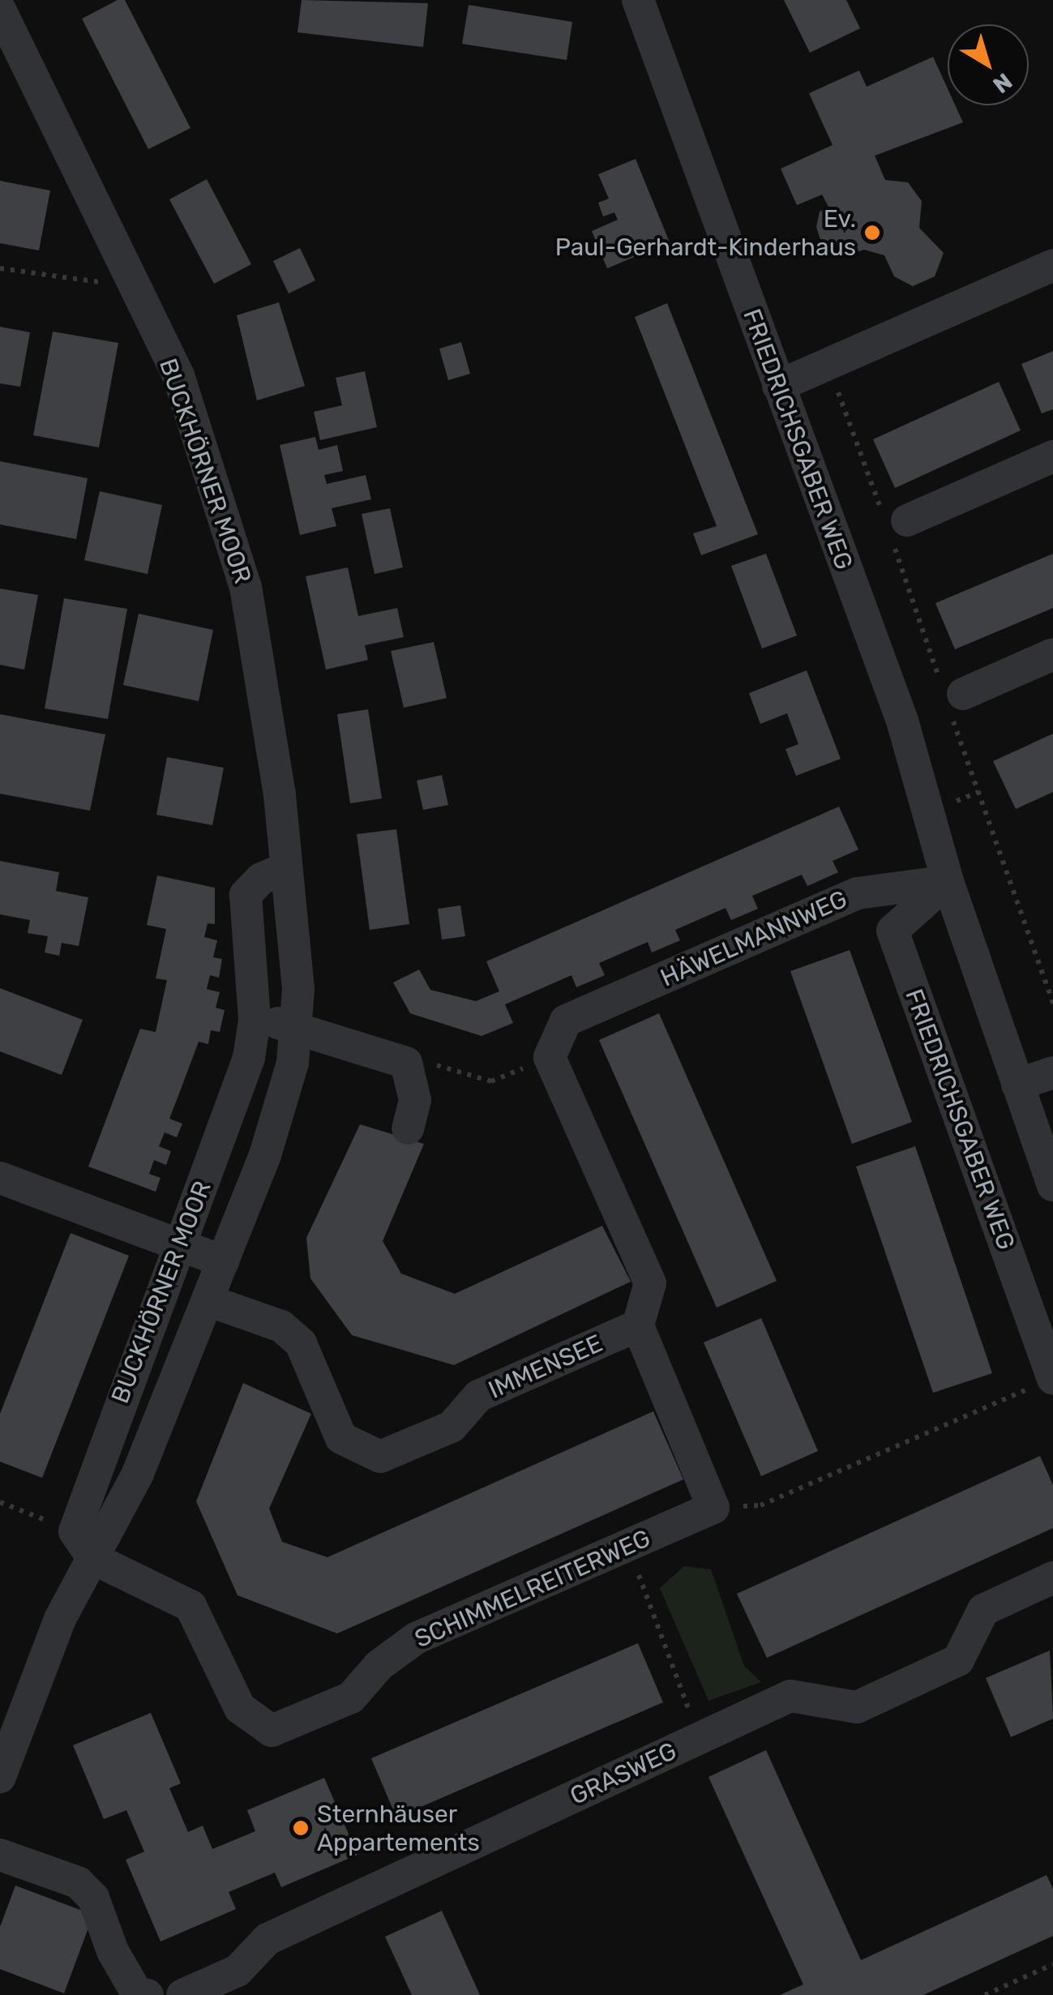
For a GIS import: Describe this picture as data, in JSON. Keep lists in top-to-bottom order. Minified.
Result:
{"streets":{"street":["FRIEDRICHSGABER WEG","BUCKHÖRNER MOOR","HÄWELMANNWEG","IMMENSEE","SCHIMMELREITERWEG","GRASWEG"]},"crossings":[["FRIEDRICHSGABER WEG","HÄWELMANNWEG"],["BUCKHÖRNER MOOR","IMMENSEE"],["BUCKHÖRNER MOOR","SCHIMMELREITERWEG"]],"places":["Ev. Paul-Gerhardt-Kinderhaus","Sternhäuser Appartements"],"north":"bottom right"}
